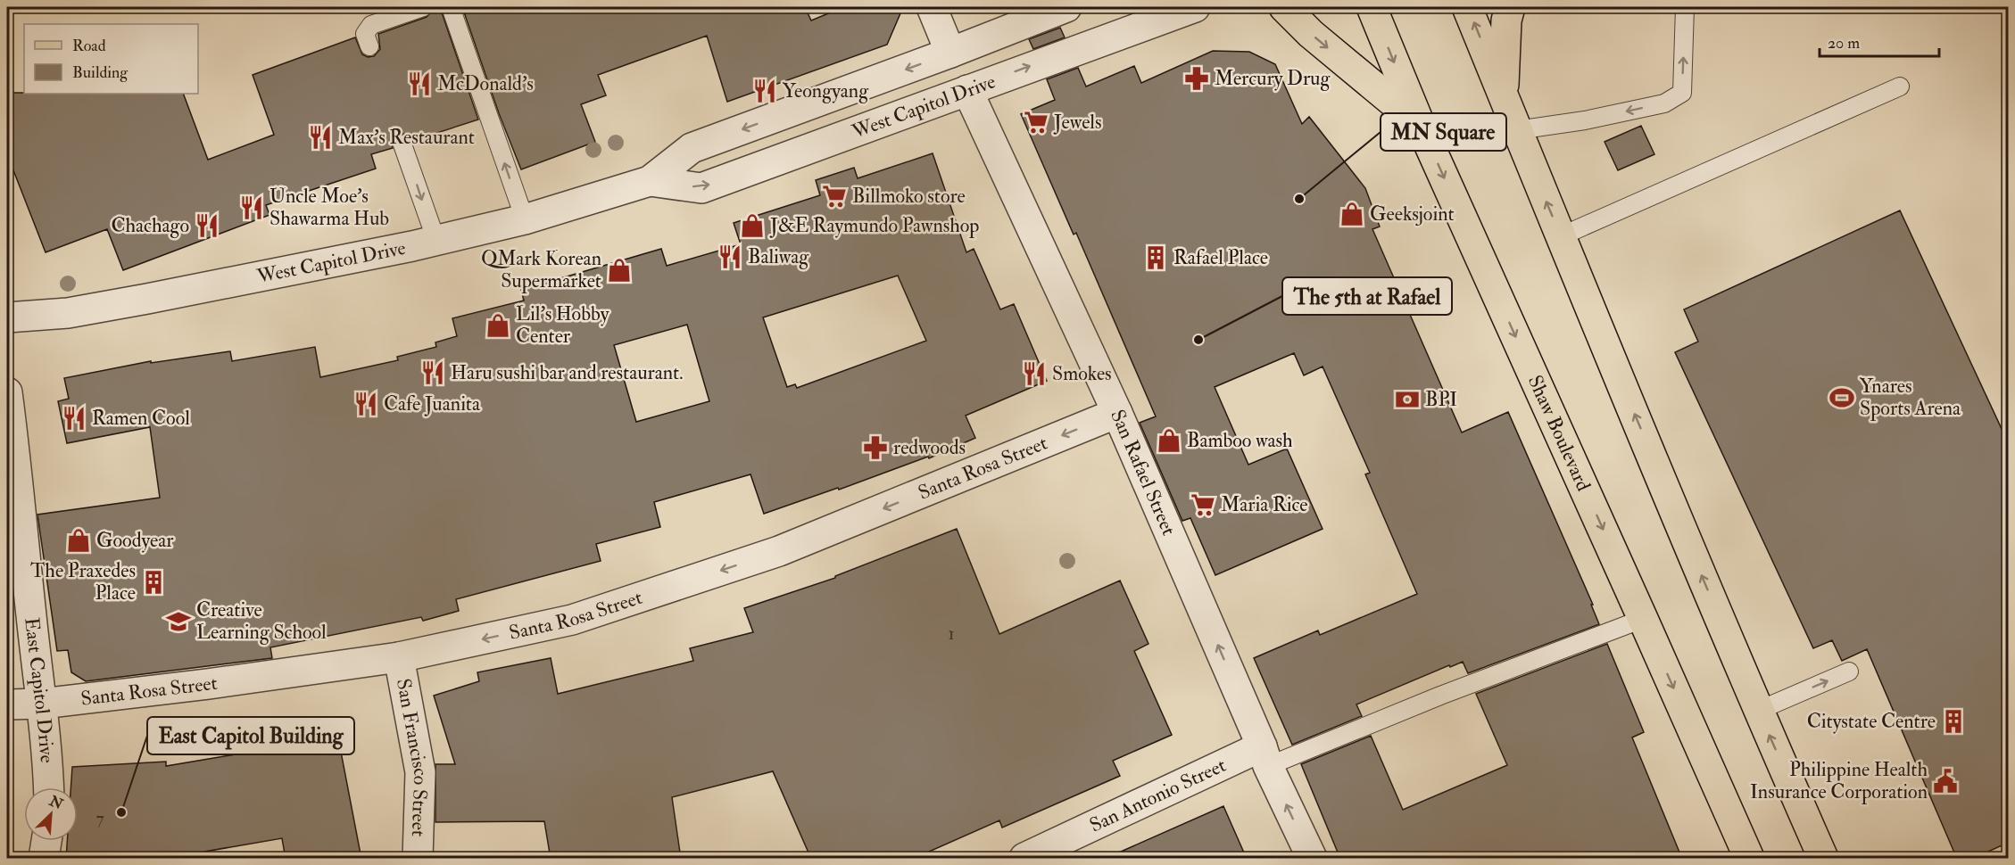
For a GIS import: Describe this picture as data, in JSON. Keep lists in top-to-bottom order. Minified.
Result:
{"streets":{"main road":["Shaw Boulevard"],"street":["West Capitol Drive","Santa Rosa Street","San Rafael Street","East Capitol Drive","San Francisco Street","San Antonio Street"]},"crossings":[["West Capitol Drive","San Rafael Street"],["Santa Rosa Street","San Rafael Street"],["Santa Rosa Street","East Capitol Drive"],["Santa Rosa Street","San Francisco Street"],["San Rafael Street","San Antonio Street"]],"one_way":["Santa Rosa Street","San Rafael Street"],"places":{"pharmacy":["Mercury Drug","redwoods"],"restaurant":["McDonald's","Yeongyang","Max's Restaurant","Uncle Moe's Shawarma Hub","Chachago","Baliwag","Haru sushi bar and restaurant.","Smokes","Cafe Juanita","Ramen Cool"],"supermarket":["Jewels","Billmoko store","Maria Rice"],"other":["MN Square","The 5th at Rafael","East Capitol Building"],"shop":["Geeksjoint","J&E Raymundo Pawnshop","QMark Korean Supermarket","Lil's Hobby Center","Bamboo wash","Goodyear"],"building":["Rafael Place","The Praxedes Place","Citystate Centre"],"sports":["Ynares Sports Arena"],"bank":["BPI"],"school or university":["Creative Learning School"],"public building":["Philippine Health Insurance Corporation"]},"house_numbers":["1","7"],"legend":["Road","Building"],"scale_bar":"20 m","north":"top right"}
